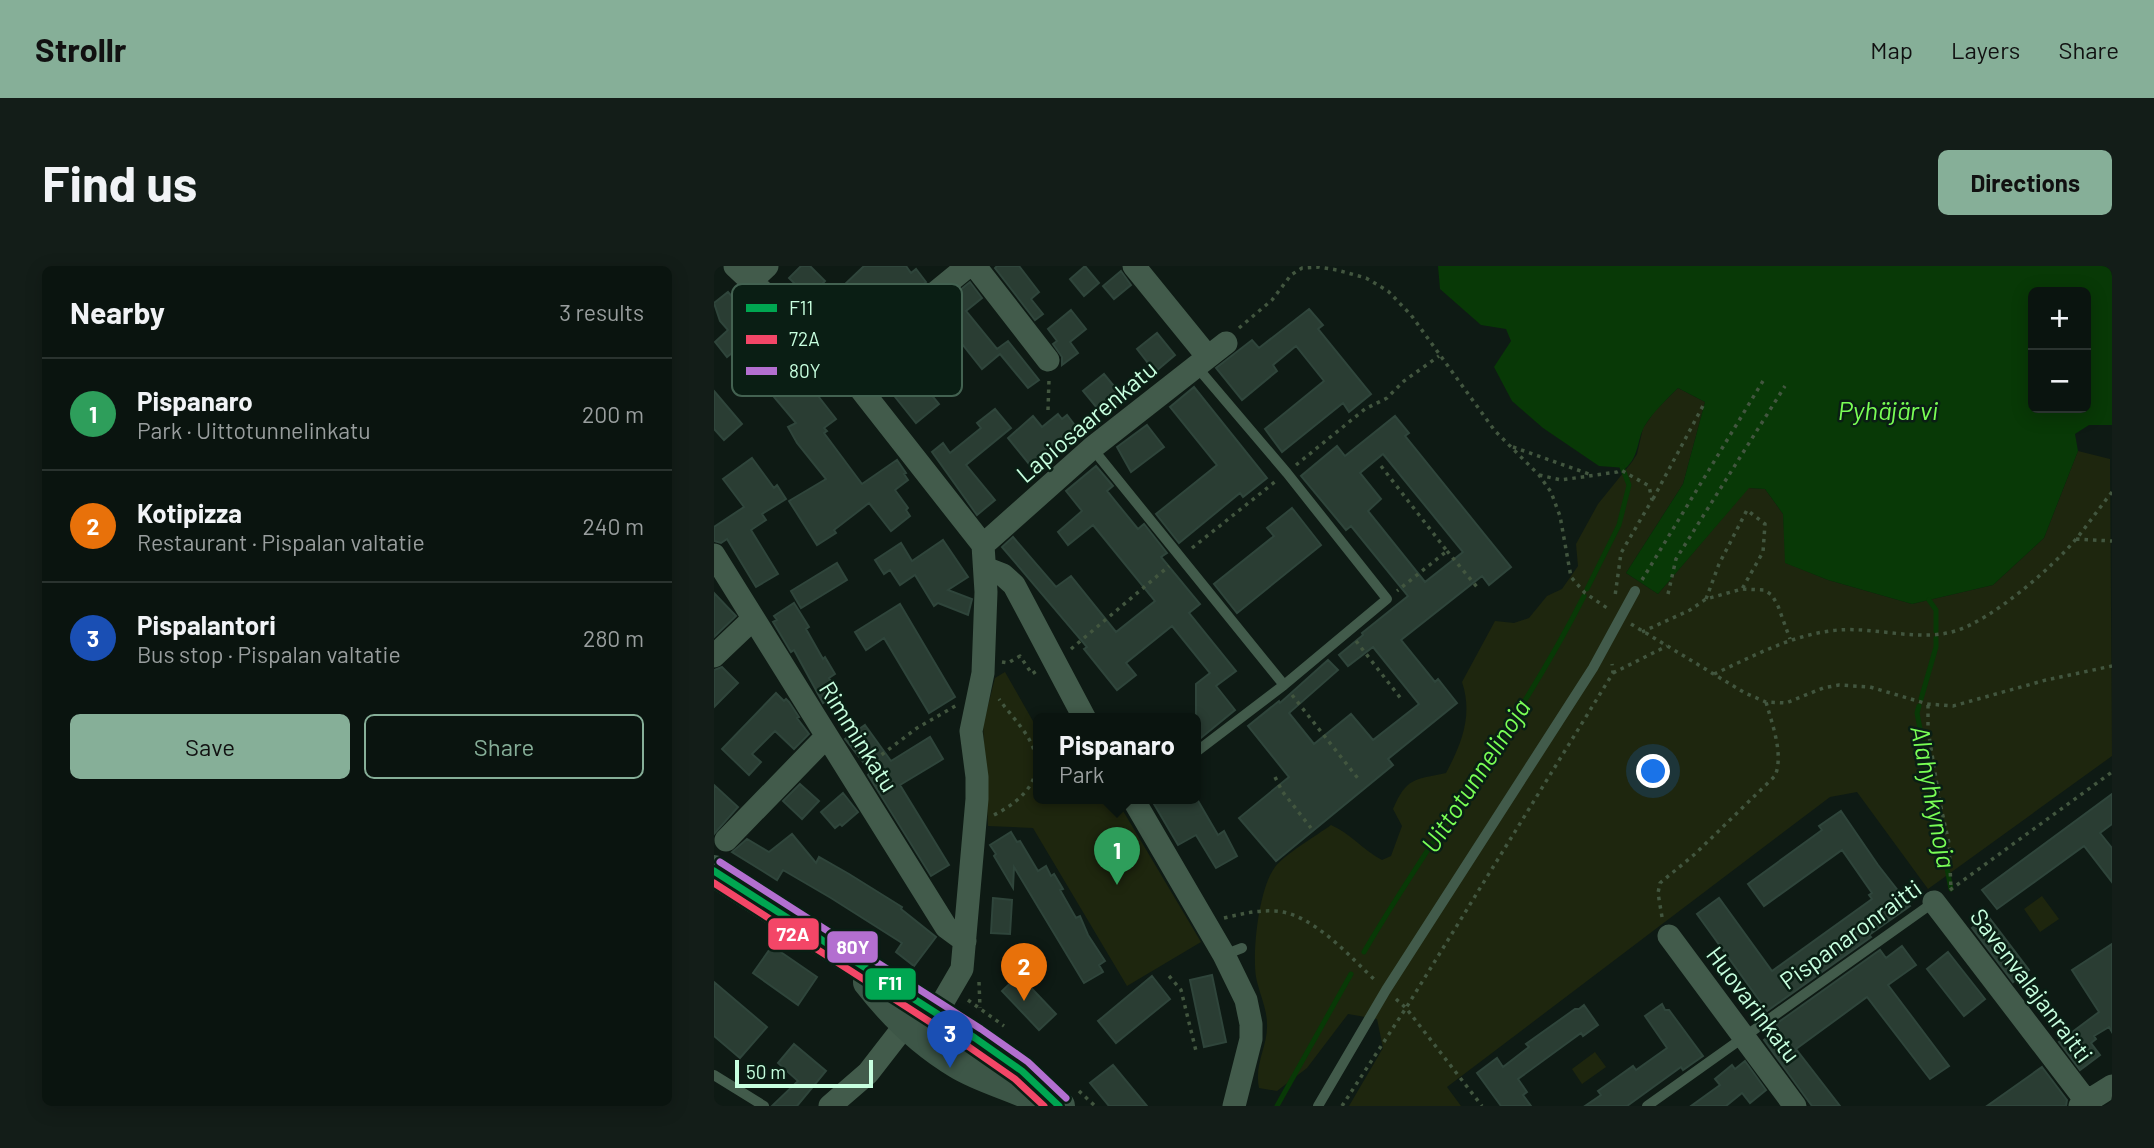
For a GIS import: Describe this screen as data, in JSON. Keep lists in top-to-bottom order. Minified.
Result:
{"streets":{"street":["Lapiosaarenkatu","Rimminkatu","Savenvalajanraitti","Huovarinkatu"],"lane":["Pispanaronraitti"]},"crossings":[["Pispanaronraitti","Savenvalajanraitti"],["Pispanaronraitti","Huovarinkatu"]],"water":["Pyhäjärvi","Uittotunnelinoja","Alahyhkynoja"],"lines":["transit line 80Y","transit line F11","transit line 72A"],"legend":["F11","72A","80Y"],"scale_bar":"50 m","page":{"header":"Strollr","nav":["Map","Layers","Share"],"buttons":["Directions",["Save","Share"]],"title":"Find us","heading":["Nearby","3 results"],"map_buttons":["+","−"],"list":[{"mark":"1","name":"Pispanaro","note":"Park · Uittotunnelinkatu","value":"200 m"},{"mark":"2","name":"Kotipizza","note":"Restaurant · Pispalan valtatie","value":"240 m"},{"mark":"3","name":"Pispalantori","note":"Bus stop · Pispalan valtatie","value":"280 m"}],"popup":["Pispanaro","Park"],"pins":["1","2","3"],"scale":"50 m"}}
